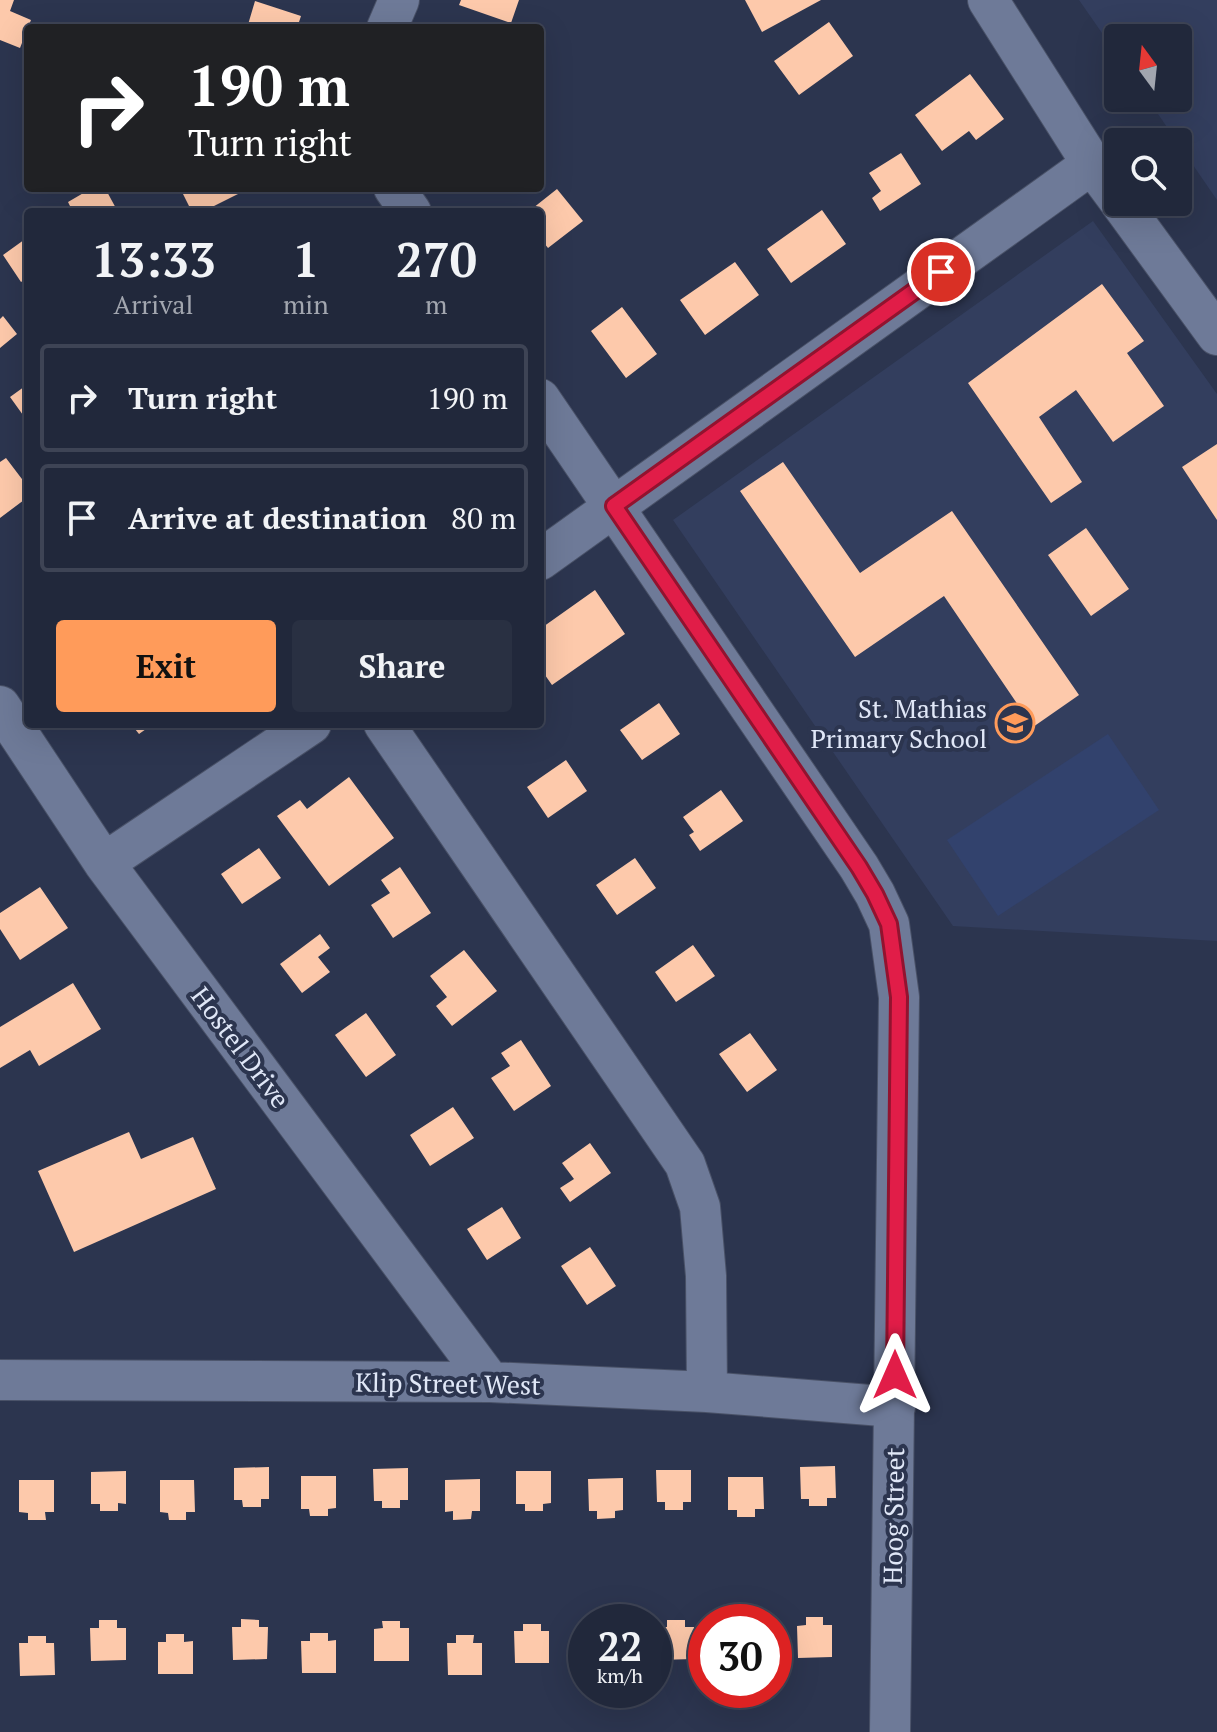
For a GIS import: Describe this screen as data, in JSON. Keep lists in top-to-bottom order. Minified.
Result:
{"streets":{"street":["Hostel Drive","Klip Street West","Hoog Street"]},"crossings":[["Hostel Drive","Klip Street West"],["Klip Street West","Hoog Street"]],"places":{"school or university":["St. Mathias Primary School"]},"north":"top","page":{"turn":["190 m","Turn right"],"eta":["13:33","Arrival","1","min","270","m"],"list":[{"name":"Turn right","value":"190 m"},{"name":"Arrive at destination","value":"80 m"}],"buttons":["Exit","Share"],"speed":"22 km/h","limit":"30"}}
